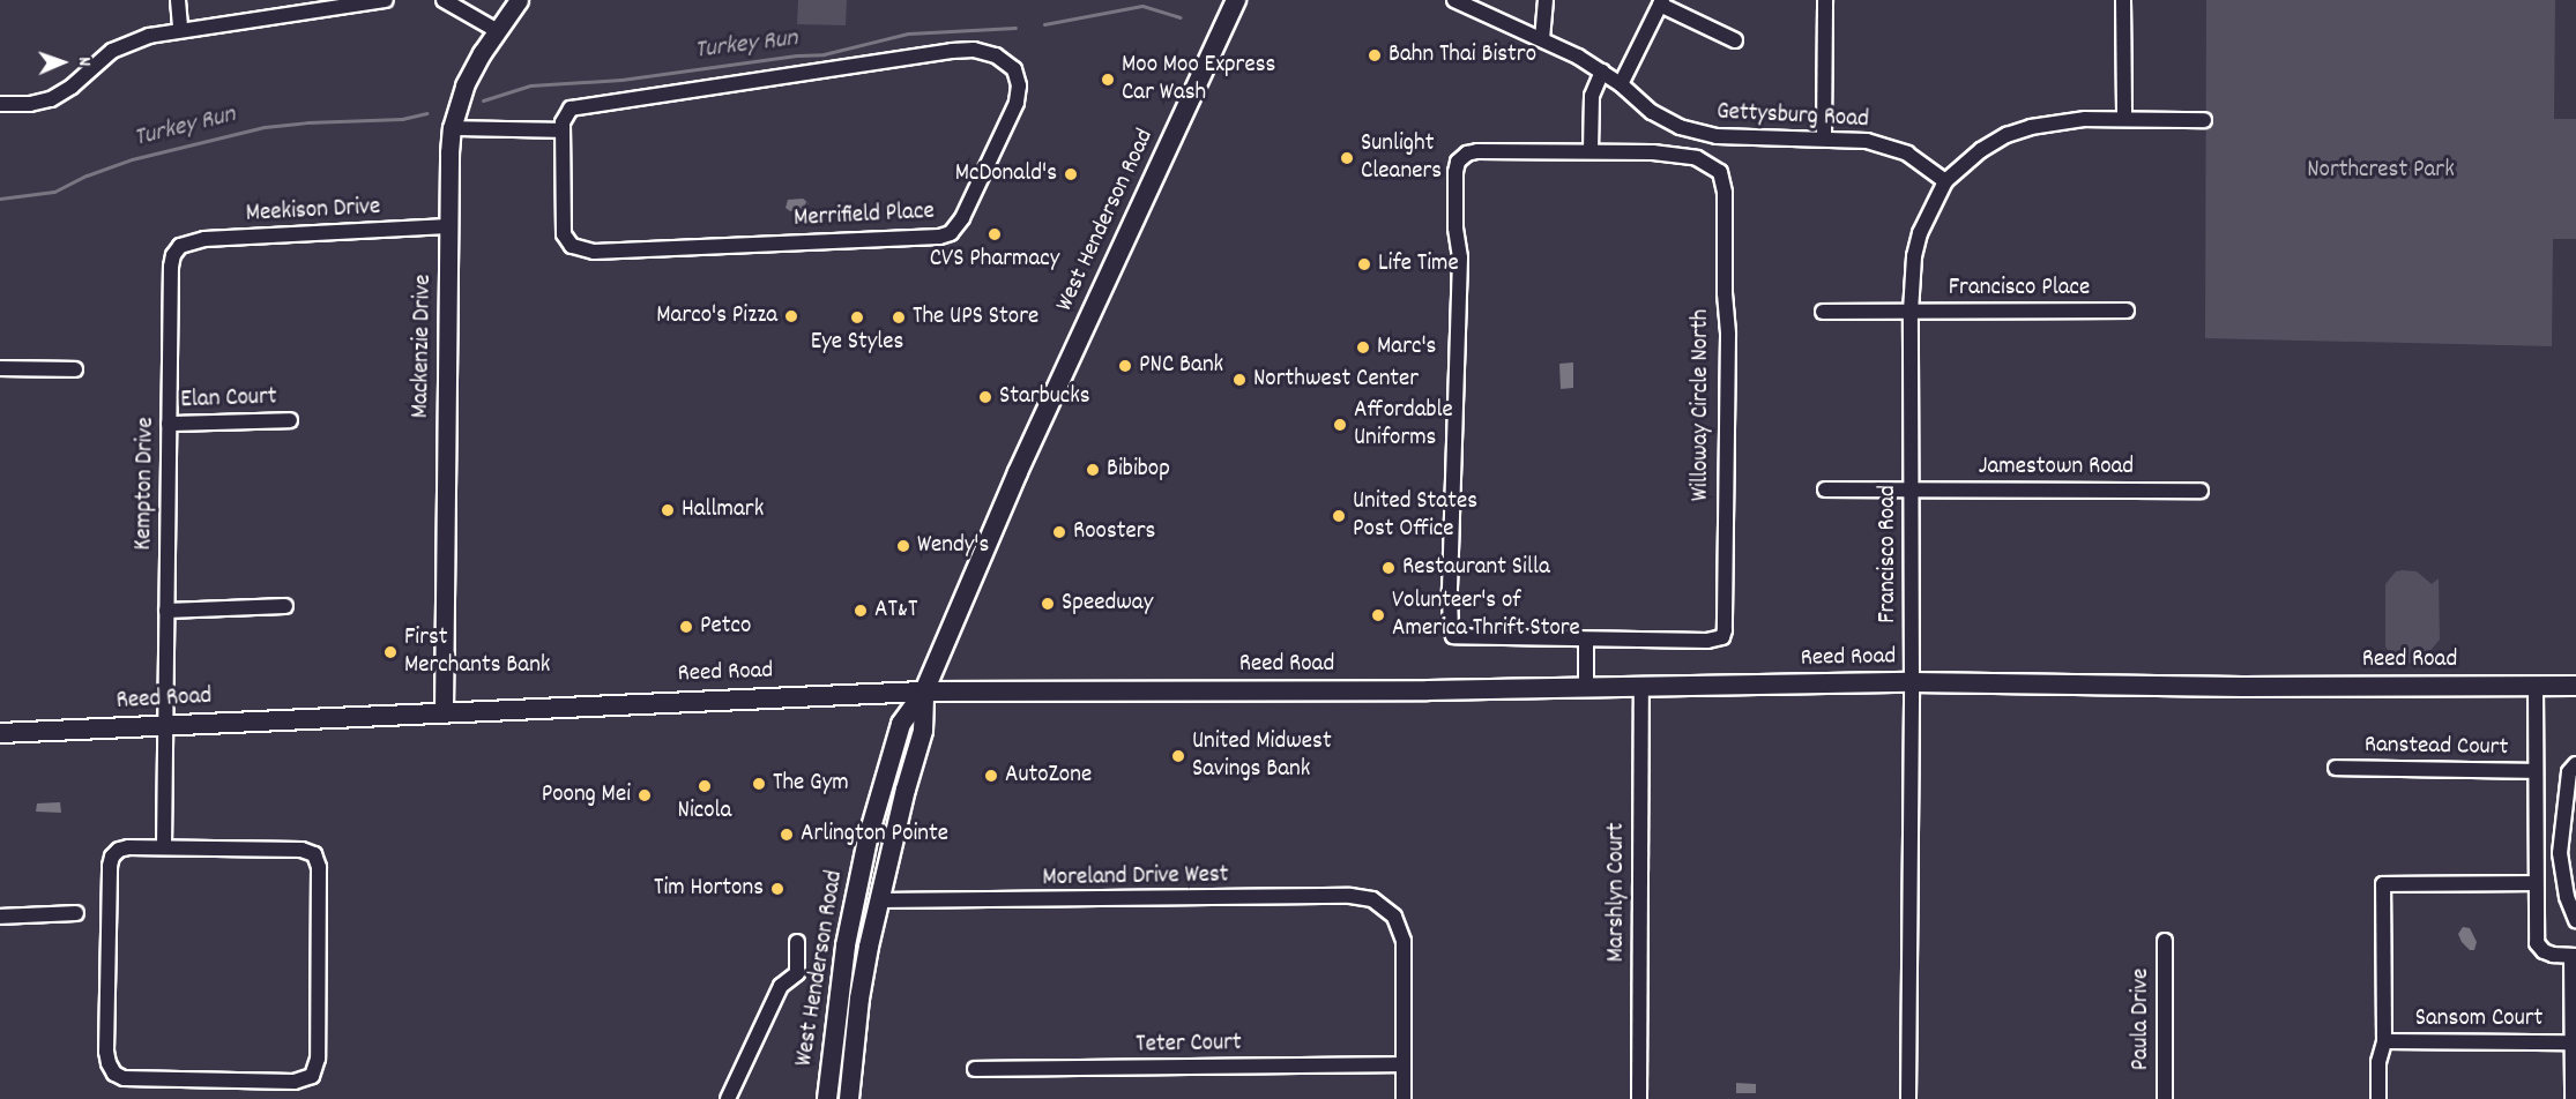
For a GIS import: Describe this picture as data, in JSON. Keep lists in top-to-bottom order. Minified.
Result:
{"streets":{"main road":["West Henderson Road","Reed Road"],"street":["Gettysburg Road","Meekison Drive","Merrifield Place","Francisco Place","Mackenzie Drive","Elan Court","Willoway Circle North","Jamestown Road","Kempton Drive","Francisco Road","Ranstead Court","Moreland Drive West","Marshlyn Court","Paula Drive","Sansom Court","Teter Court"]},"crossings":[["Gettysburg Road","Francisco Road"],["Meekison Drive","Mackenzie Drive"],["Meekison Drive","Kempton Drive"],["West Henderson Road","Reed Road"],["West Henderson Road","Moreland Drive West"],["Francisco Place","Francisco Road"],["Mackenzie Drive","Reed Road"],["Elan Court","Kempton Drive"],["Jamestown Road","Francisco Road"],["Kempton Drive","Reed Road"],["Francisco Road","Reed Road"],["Reed Road","Marshlyn Court"],["Moreland Drive West","Teter Court"]],"water":["Turkey Run"],"parks":["Northcrest Park"],"places":["Bahn Thai Bistro","Moo Moo Express Car Wash","Sunlight Cleaners","McDonald's","CVS Pharmacy","Life Time","Marco's Pizza","Eye Styles","The UPS Store","Marc's","PNC Bank","Northwest Center","Starbucks","Affordable Uniforms","Bibibop","Hallmark","United States Post Office","Roosters","Wendy's","Restaurant Silla","Speedway","AT&T","Volunteer's of America Thrift Store","Petco","First Merchants Bank","United Midwest Savings Bank","AutoZone","The Gym","Nicola","Poong Mei","Arlington Pointe","Tim Hortons"],"north":"right"}
